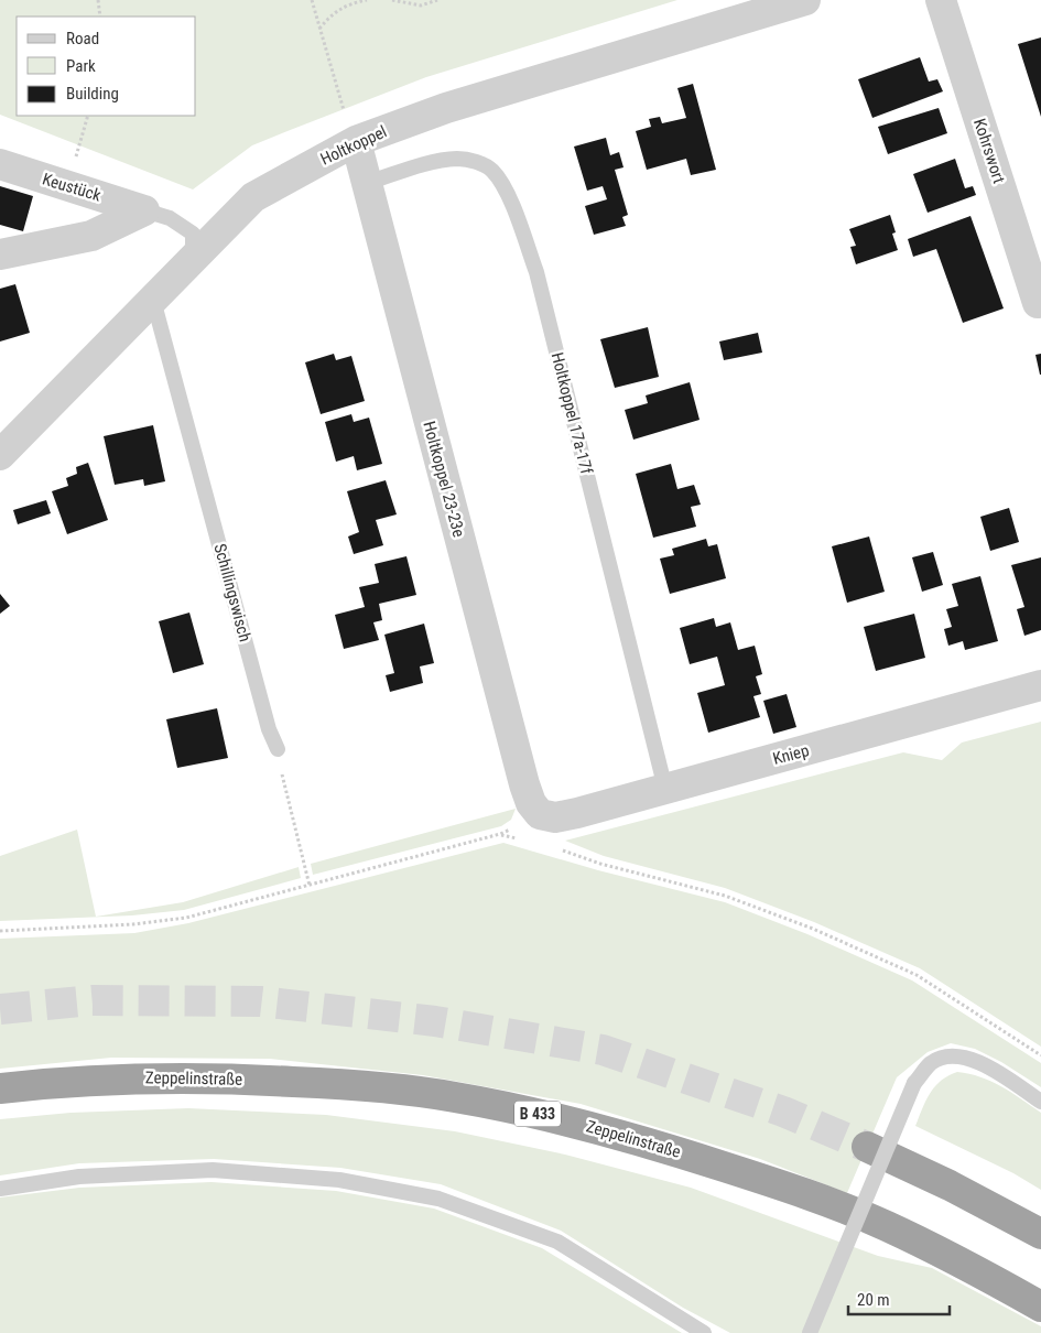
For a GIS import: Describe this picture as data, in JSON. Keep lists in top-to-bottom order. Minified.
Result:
{"streets":{"highway":["Zeppelinstraße","B 433"],"street":["Holtkoppel","Kohrswort","Keustück","Holtkoppel 23-23e","Kniep"],"lane":["Holtkoppel 17a-17f","Schillingswisch"]},"crossings":[["Holtkoppel","Holtkoppel 23-23e"],["Holtkoppel","Schillingswisch"],["Holtkoppel 17a-17f","Holtkoppel 23-23e"],["Holtkoppel 17a-17f","Kniep"],["Holtkoppel 23-23e","Kniep"]],"legend":["Road","Park","Building"],"scale_bar":"20 m"}
